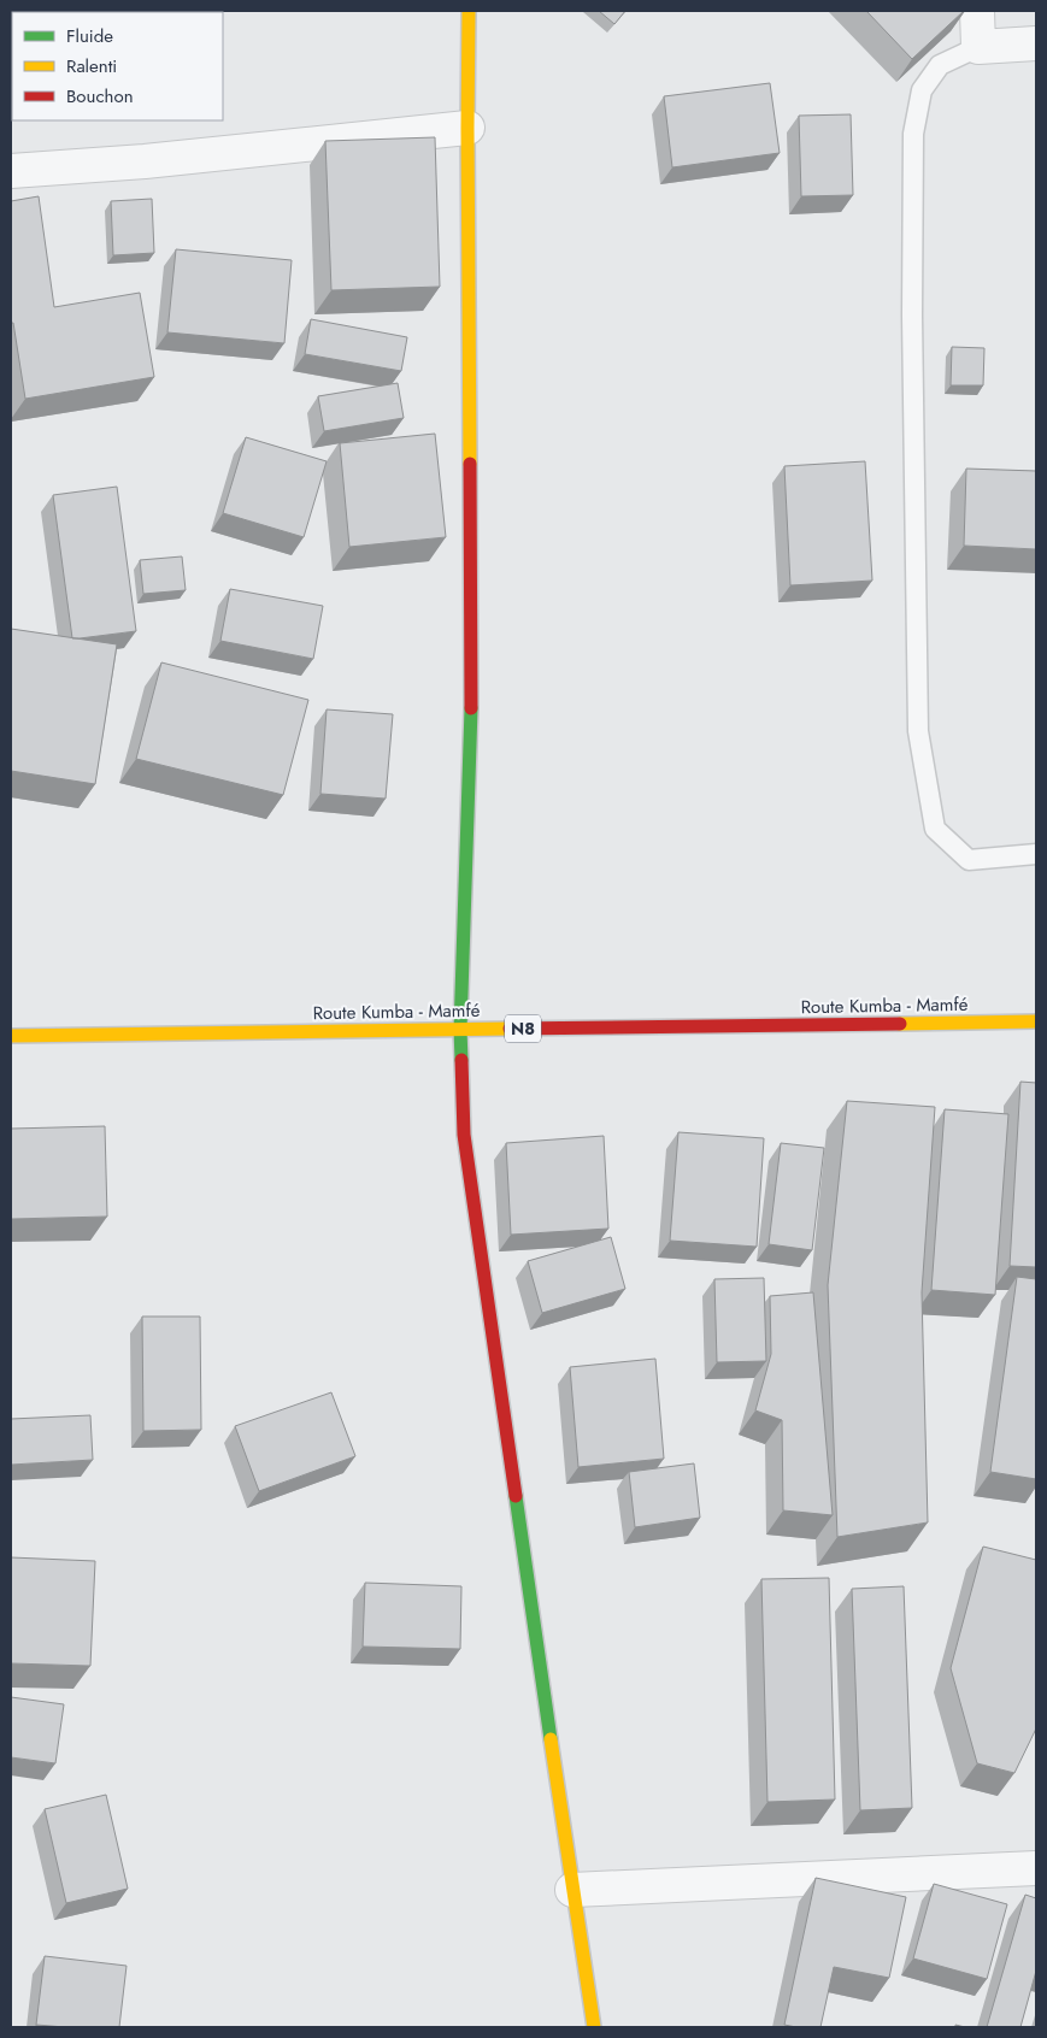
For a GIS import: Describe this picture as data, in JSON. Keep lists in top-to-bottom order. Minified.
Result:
{"streets":{"main road":["Route Kumba - Mamfé","N8"]},"legend":["Fluide","Ralenti","Bouchon"]}
